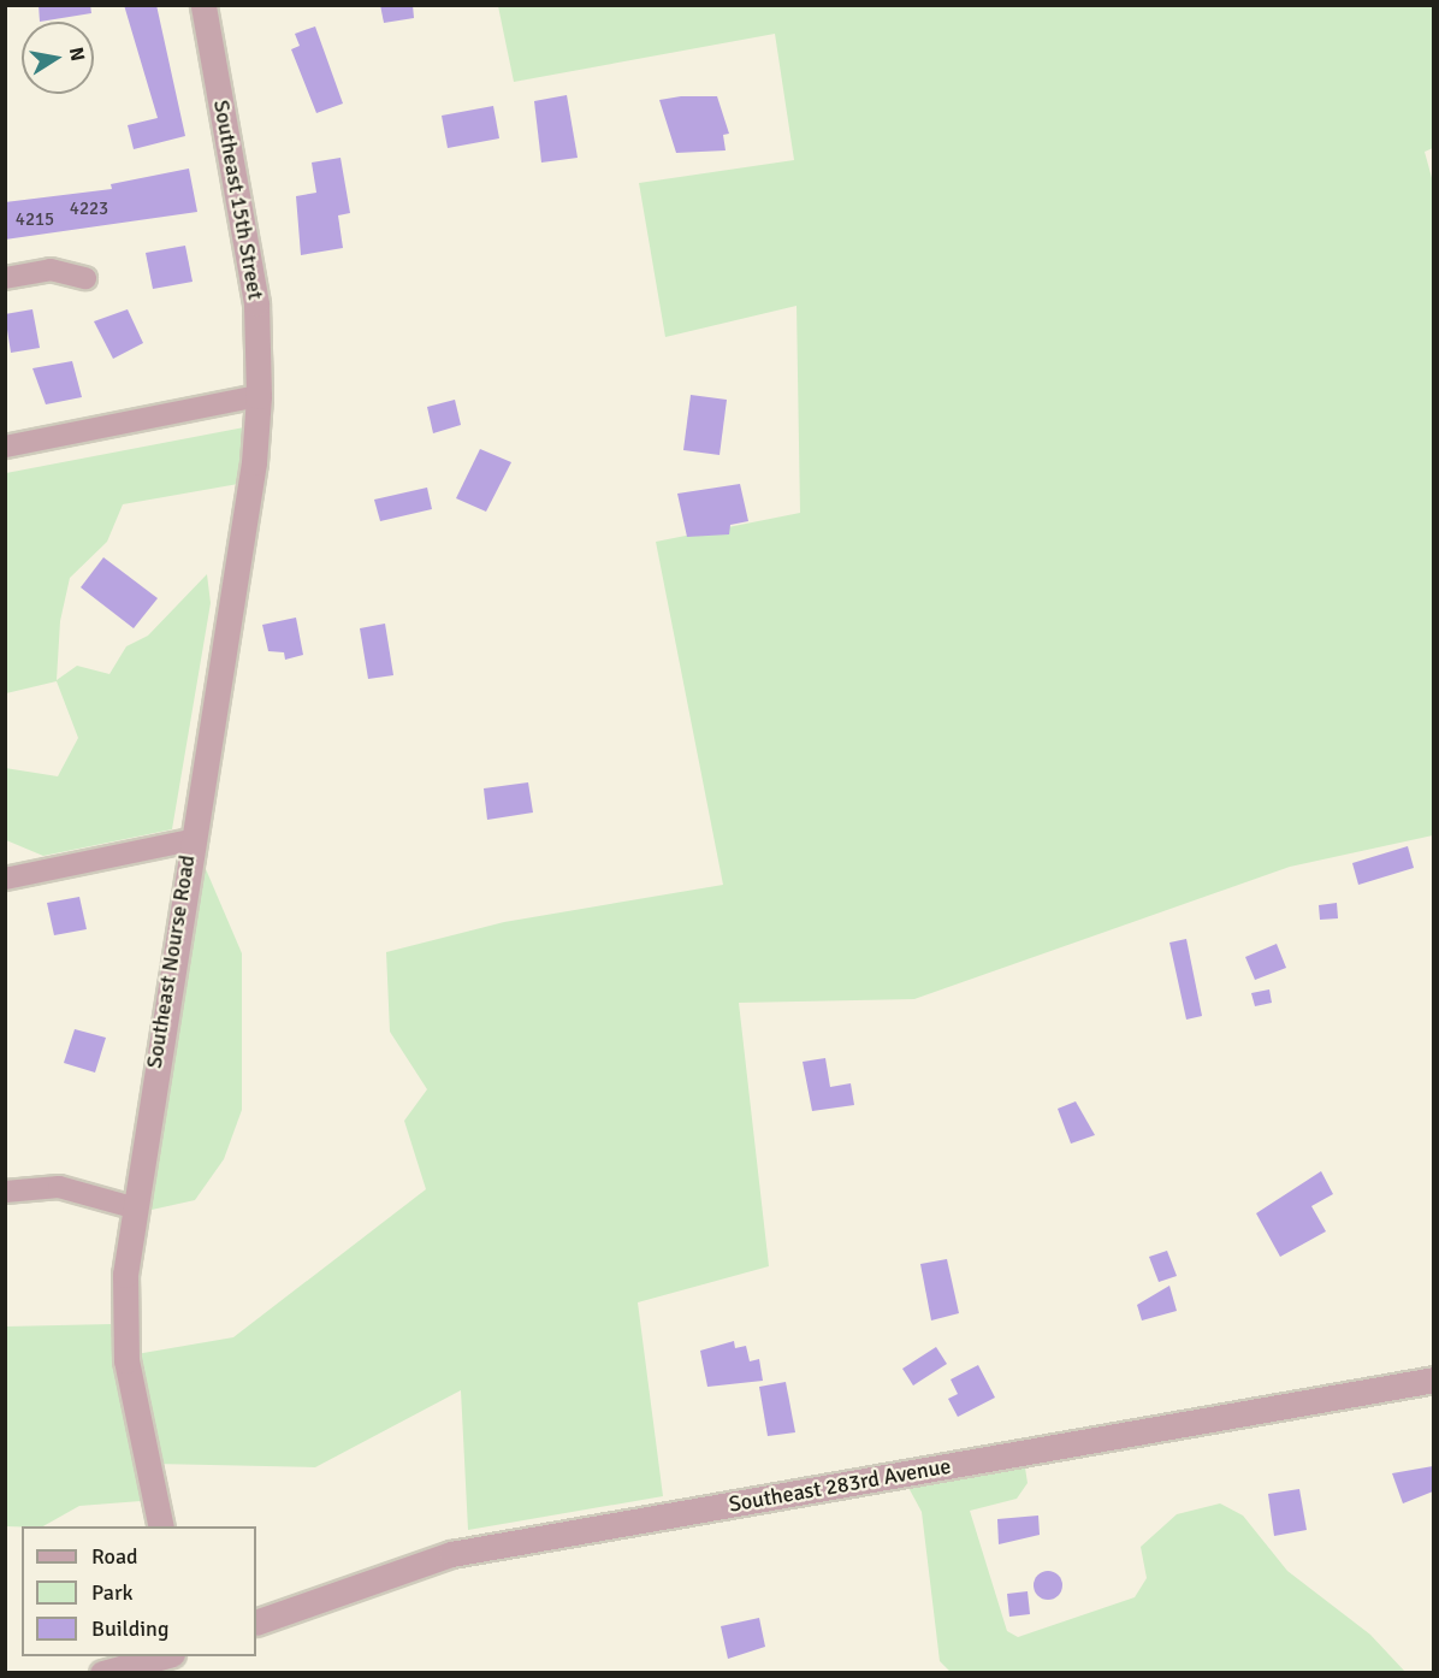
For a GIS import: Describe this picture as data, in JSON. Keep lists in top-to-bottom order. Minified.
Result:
{"streets":{"street":["Southeast 15th Street","Southeast Nourse Road","Southeast 283rd Avenue"]},"crossings":[["Southeast 15th Street","Southeast Nourse Road"]],"house_numbers":["4223","4215"],"legend":["Road","Park","Building"],"north":"right"}
